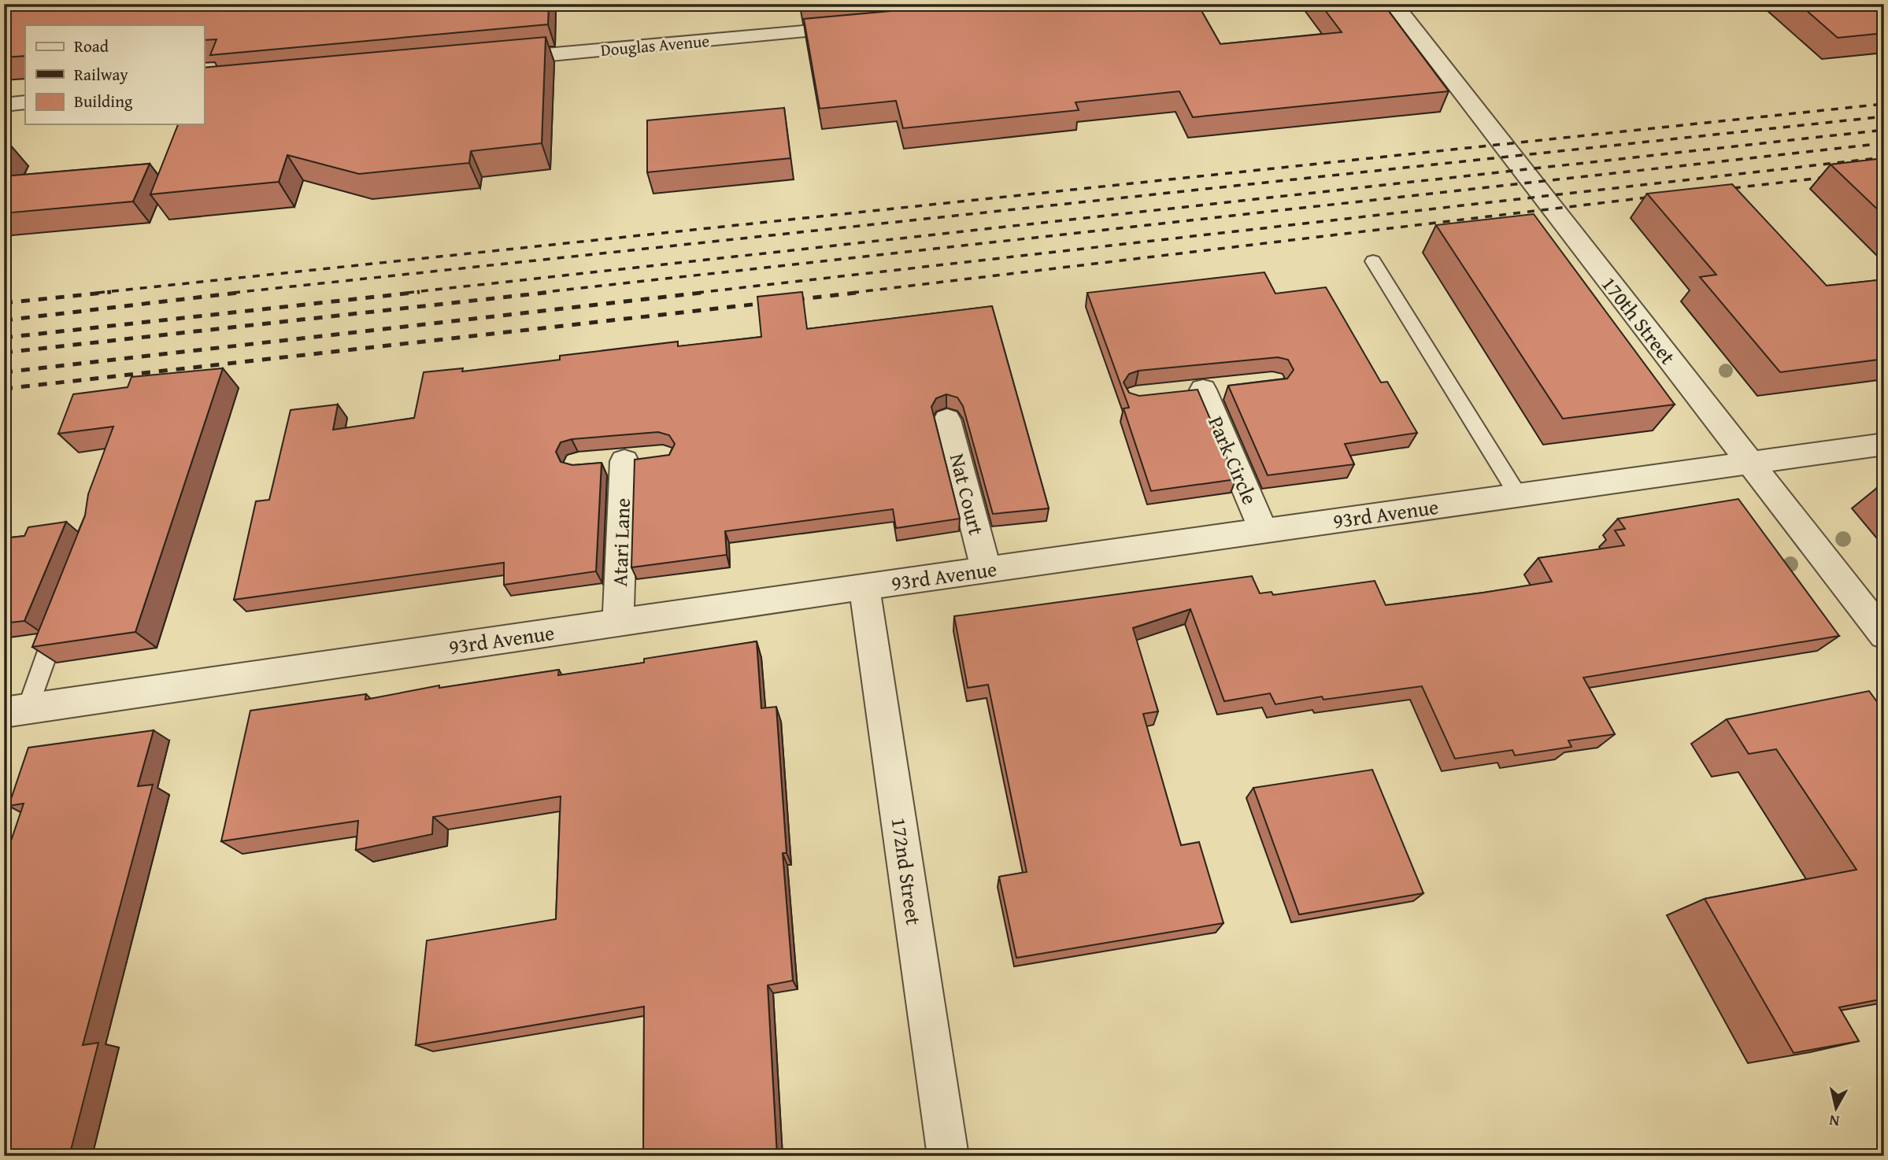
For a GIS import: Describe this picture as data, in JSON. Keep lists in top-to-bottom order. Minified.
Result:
{"streets":{"street":["Douglas Avenue","170th Street","Park Circle","Nat Court","93rd Avenue","Atari Lane","172nd Street"]},"crossings":[["170th Street","93rd Avenue"],["Park Circle","93rd Avenue"],["Nat Court","93rd Avenue"],["93rd Avenue","Atari Lane"],["93rd Avenue","172nd Street"]],"legend":["Road","Railway","Building"],"north":"bottom"}
